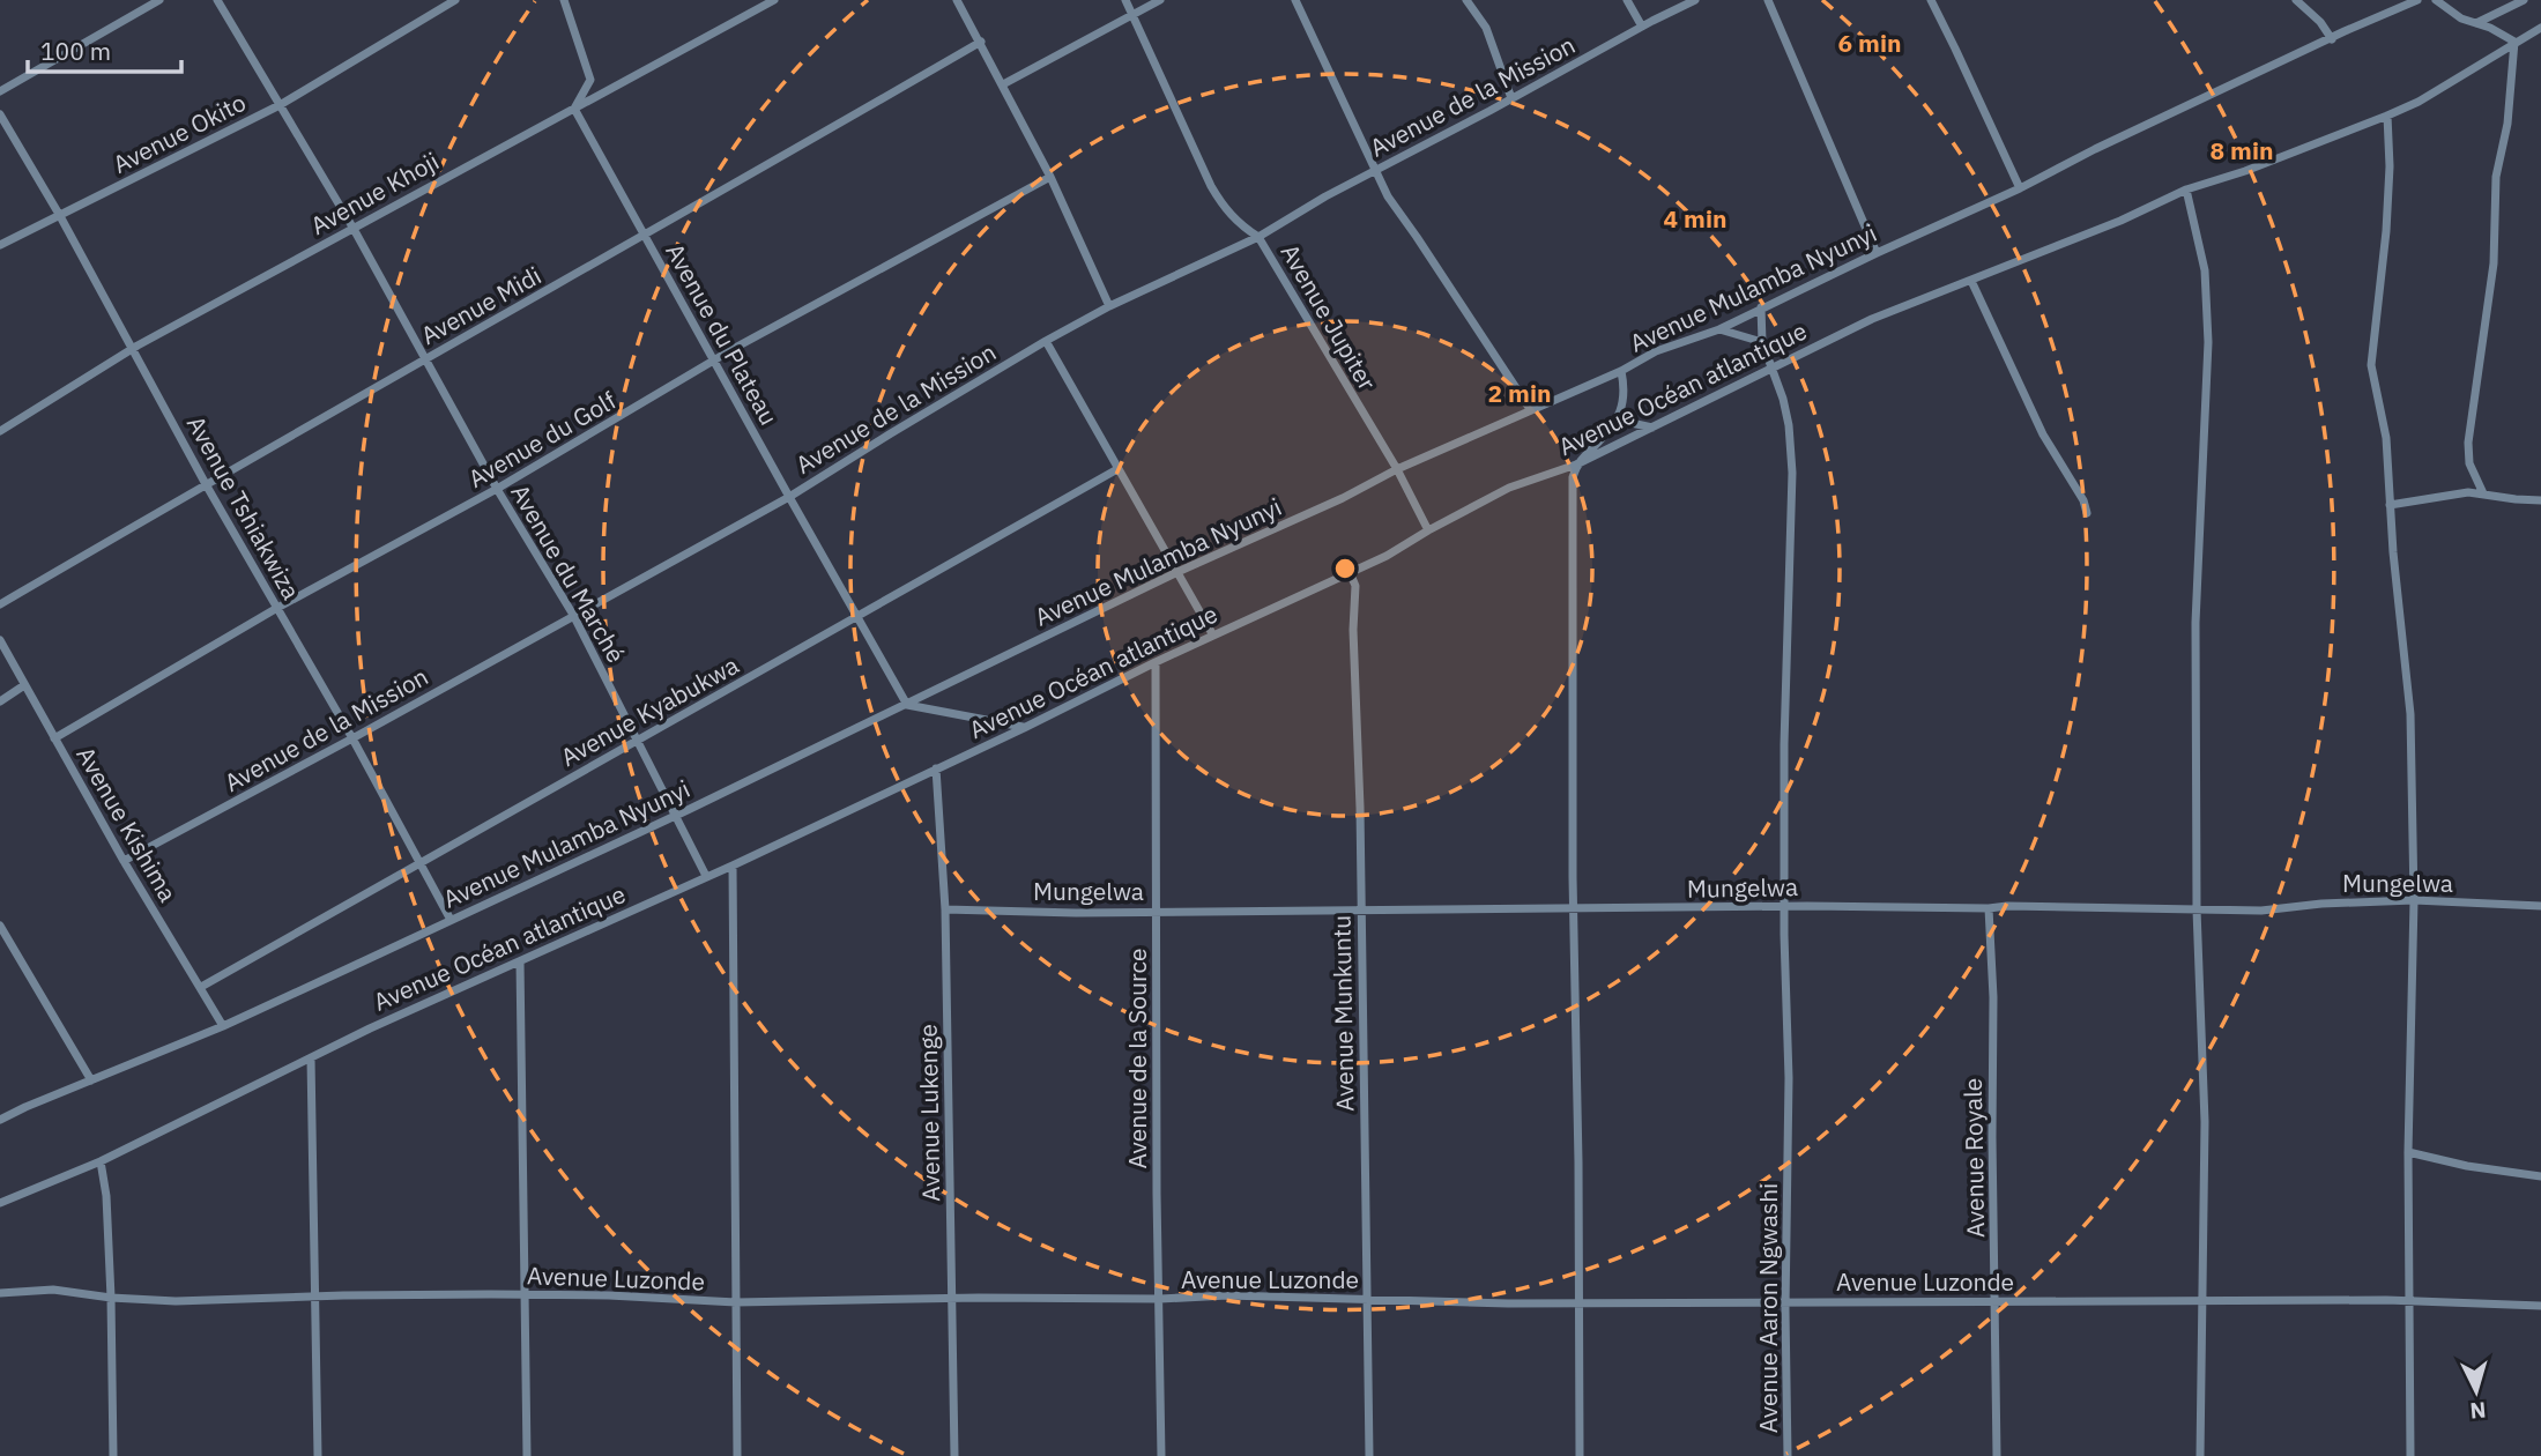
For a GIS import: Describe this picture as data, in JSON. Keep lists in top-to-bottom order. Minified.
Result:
{"streets":{"street":["Avenue de la Mission","Avenue Okito","Avenue Khoji","Avenue Mulamba Nyunyi","Avenue Midi","Avenue Jupiter","Avenue du Plateau","Avenue Océan atlantique","Avenue du Golf","Avenue Tshiakwiza","Avenue du Marché","Avenue Kyabukwa","Avenue Kishima","Mungelwa","Avenue Munkuntu","Avenue de la Source","Avenue Lukenge","Avenue Royale","Avenue Luzonde","Avenue Aaron Ngwashi"]},"crossings":[["Avenue de la Mission","Avenue Jupiter"],["Avenue de la Mission","Avenue du Plateau"],["Avenue de la Mission","Avenue Tshiakwiza"],["Avenue de la Mission","Avenue du Marché"],["Avenue de la Mission","Avenue Kishima"],["Avenue Okito","Avenue Tshiakwiza"],["Avenue Okito","Avenue du Marché"],["Avenue Khoji","Avenue du Plateau"],["Avenue Khoji","Avenue Tshiakwiza"],["Avenue Khoji","Avenue du Marché"],["Avenue Mulamba Nyunyi","Avenue Jupiter"],["Avenue Mulamba Nyunyi","Avenue du Plateau"],["Avenue Mulamba Nyunyi","Avenue Tshiakwiza"],["Avenue Mulamba Nyunyi","Avenue du Marché"],["Avenue Mulamba Nyunyi","Avenue Kishima"],["Avenue Midi","Avenue du Plateau"],["Avenue Midi","Avenue Tshiakwiza"],["Avenue Midi","Avenue du Marché"],["Avenue Jupiter","Avenue Océan atlantique"],["Avenue du Plateau","Avenue du Golf"],["Avenue du Plateau","Avenue Kyabukwa"],["Avenue Océan atlantique","Avenue du Marché"],["Avenue Océan atlantique","Avenue Munkuntu"],["Avenue Océan atlantique","Avenue de la Source"],["Avenue Océan atlantique","Avenue Lukenge"],["Avenue Océan atlantique","Avenue Aaron Ngwashi"],["Avenue du Golf","Avenue Tshiakwiza"],["Avenue du Golf","Avenue du Marché"],["Avenue du Golf","Avenue Kishima"],["Avenue Tshiakwiza","Avenue Kyabukwa"],["Avenue du Marché","Avenue Kyabukwa"],["Avenue Kyabukwa","Avenue Kishima"],["Mungelwa","Avenue Munkuntu"],["Mungelwa","Avenue de la Source"],["Mungelwa","Avenue Lukenge"],["Mungelwa","Avenue Royale"],["Mungelwa","Avenue Aaron Ngwashi"],["Avenue Munkuntu","Avenue Luzonde"],["Avenue de la Source","Avenue Luzonde"],["Avenue Lukenge","Avenue Luzonde"],["Avenue Royale","Avenue Luzonde"],["Avenue Luzonde","Avenue Aaron Ngwashi"]],"scale_bar":"100 m","north":"bottom","rings":["6 min","8 min","4 min","2 min"]}
